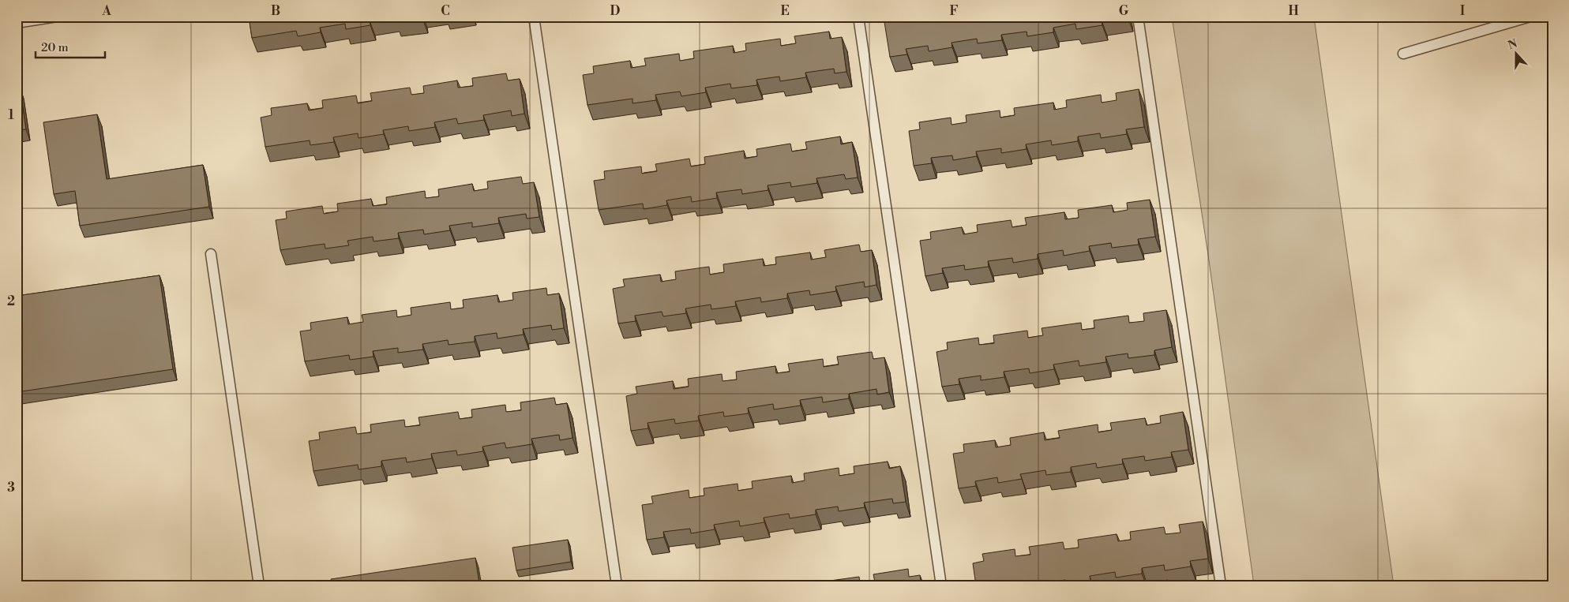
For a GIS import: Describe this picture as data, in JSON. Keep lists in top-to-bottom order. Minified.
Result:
{"scale_bar":"20 m","north":"top","grid":{"columns":["A","B","C","D","E","F","G","H","I"],"rows":["1","2","3"]}}
